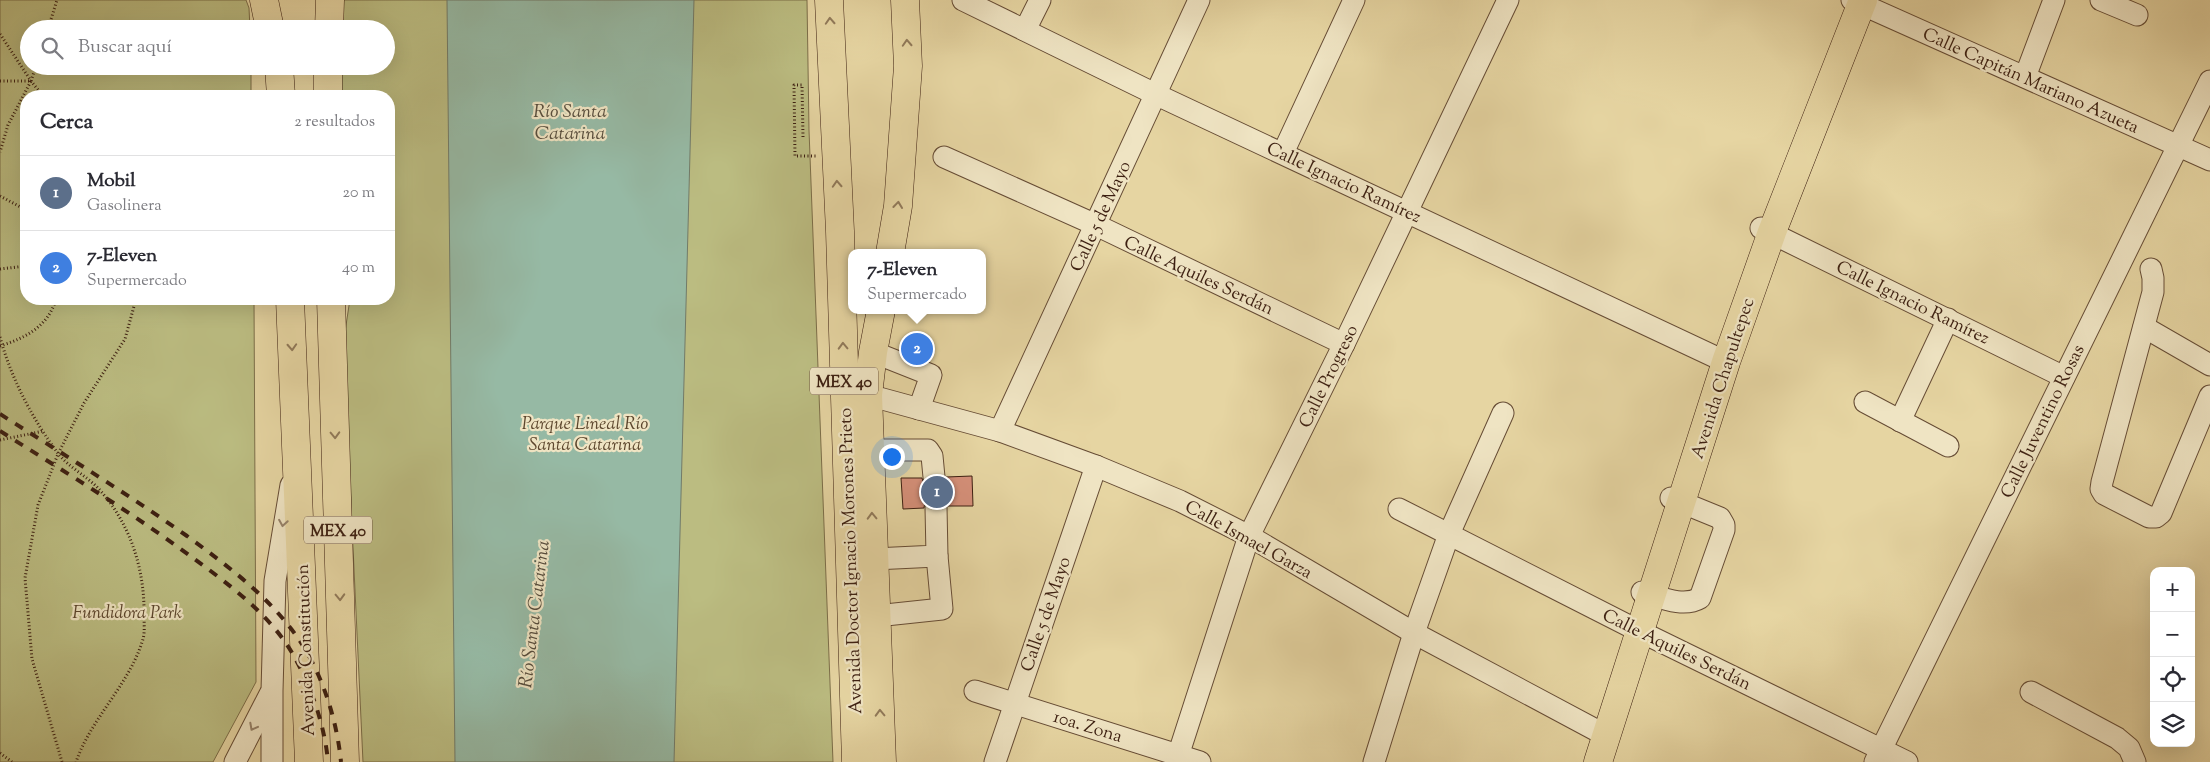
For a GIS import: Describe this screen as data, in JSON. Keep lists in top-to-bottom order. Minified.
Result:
{"streets":{"main road":["Avenida Chapultepec","MEX 40","Avenida Doctor Ignacio Morones Prieto","Avenida Constitución"],"street":["Calle Capitán Mariano Azueta","Calle Ignacio Ramírez","Calle 5 de Mayo","Calle Aquiles Serdán","Calle Progreso","Calle Juventino Rosas","Calle Ismael Garza","10a. Zona"]},"crossings":[["Calle Capitán Mariano Azueta","Avenida Chapultepec"],["Calle Capitán Mariano Azueta","Calle Juventino Rosas"],["Calle Ignacio Ramírez","Calle 5 de Mayo"],["Calle Ignacio Ramírez","Calle Progreso"],["Calle Ignacio Ramírez","Avenida Chapultepec"],["Calle Ignacio Ramírez","Calle Juventino Rosas"],["Calle 5 de Mayo","Calle Aquiles Serdán"],["Calle 5 de Mayo","Calle Ismael Garza"],["Calle 5 de Mayo","10a. Zona"],["Calle Aquiles Serdán","Calle Progreso"],["Calle Aquiles Serdán","Avenida Chapultepec"],["Calle Aquiles Serdán","Calle Juventino Rosas"],["Calle Progreso","Calle Ismael Garza"],["Calle Progreso","10a. Zona"],["Avenida Chapultepec","Calle Ismael Garza"],["Calle Ismael Garza","Avenida Doctor Ignacio Morones Prieto"]],"water":["Río Santa Catarina"],"parks":["Parque Lineal Río Santa Catarina","Fundidora Park"],"page":{"search":"Buscar aquí","heading":["Cerca","2 resultados"],"list":[{"mark":"1","name":"Mobil","note":"Gasolinera","value":"20 m"},{"mark":"2","name":"7-Eleven","note":"Supermercado","value":"40 m"}],"popup":["7-Eleven","Supermercado"],"pins":["2","1"],"map_buttons":["+","−"]}}
